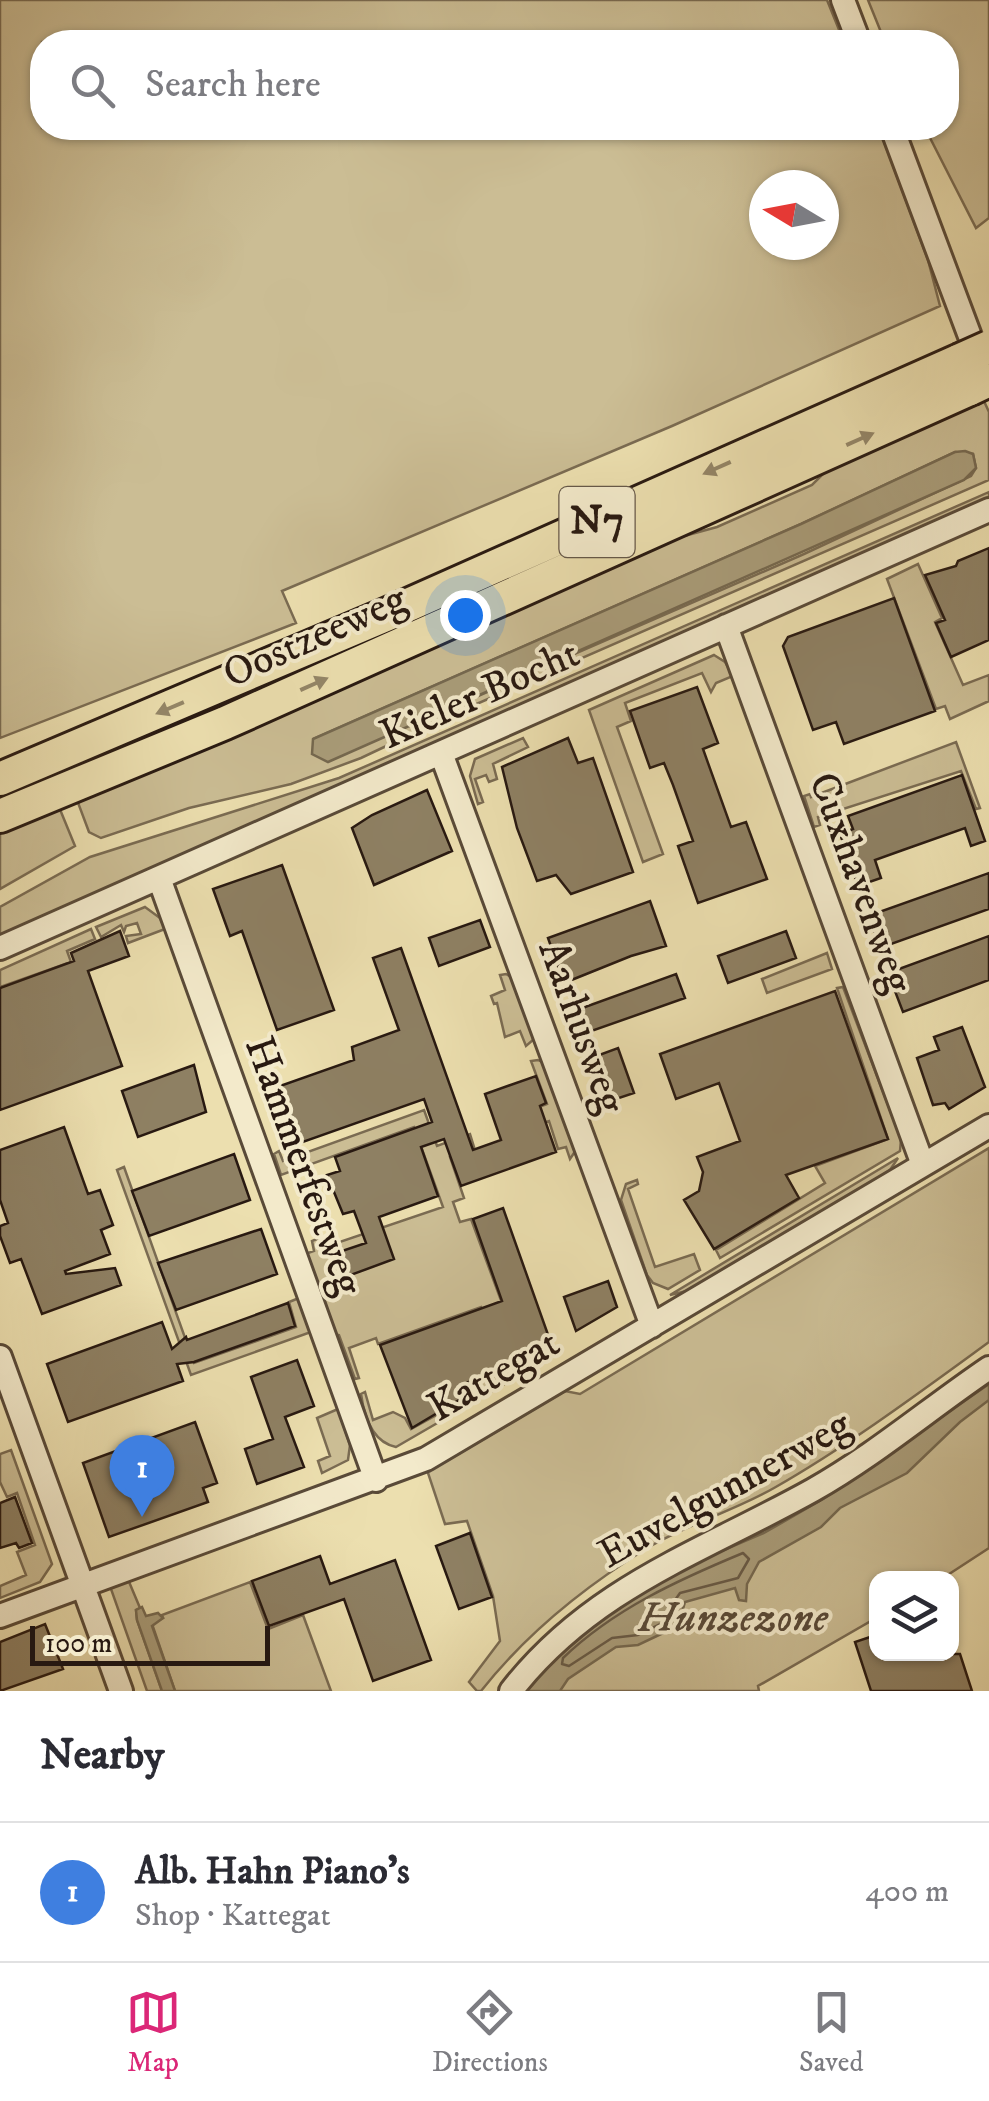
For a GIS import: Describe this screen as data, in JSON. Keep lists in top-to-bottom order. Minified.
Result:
{"streets":{"highway":["N7","Oostzeeweg"],"street":["Kieler Bocht","Cuxhavenweg","Aarhusweg","Hammerfestweg","Kattegat","Euvelgunnerweg"]},"crossings":[["N7","Oostzeeweg"],["Kieler Bocht","Cuxhavenweg"],["Kieler Bocht","Aarhusweg"],["Kieler Bocht","Hammerfestweg"],["Cuxhavenweg","Kattegat"],["Aarhusweg","Kattegat"],["Hammerfestweg","Kattegat"]],"parks":["Hunzezone"],"scale_bar":"100 m","north":"left","page":{"search":"Search here","pins":"1","scale":"100 m","heading":"Nearby","list":[{"mark":"1","name":"Alb. Hahn Piano's","note":"Shop · Kattegat","value":"400 m"}],"nav":["Map","Directions","Saved"]}}
